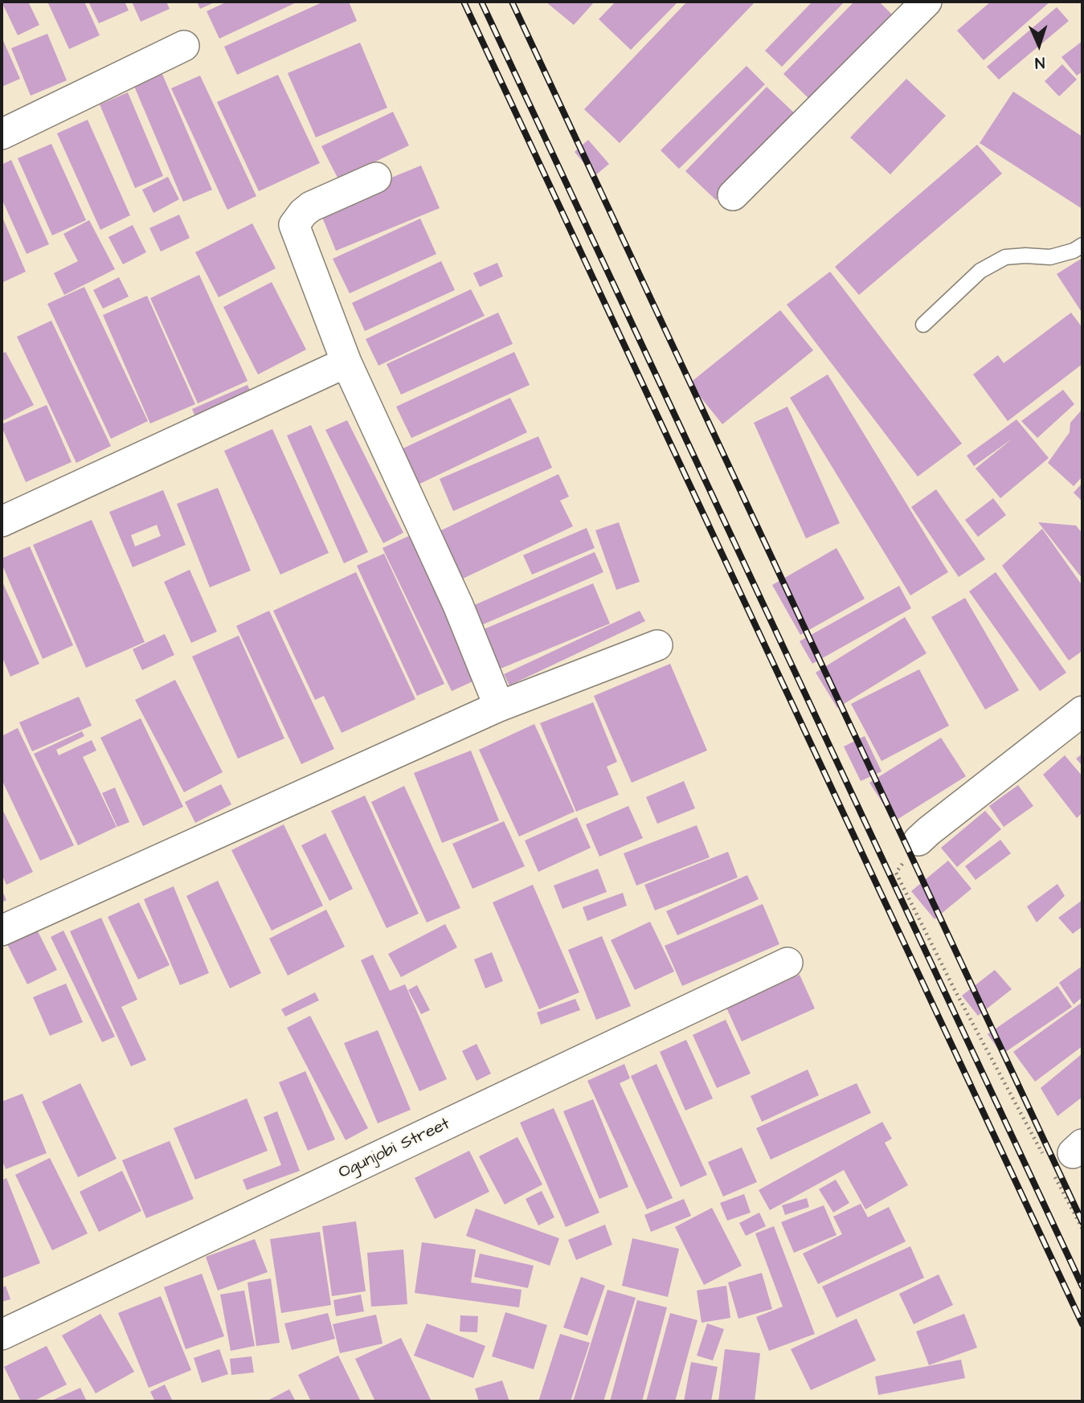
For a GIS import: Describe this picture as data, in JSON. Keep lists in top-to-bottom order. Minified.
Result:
{"streets":{"street":["Ogunjobi Street"]},"north":"bottom"}
